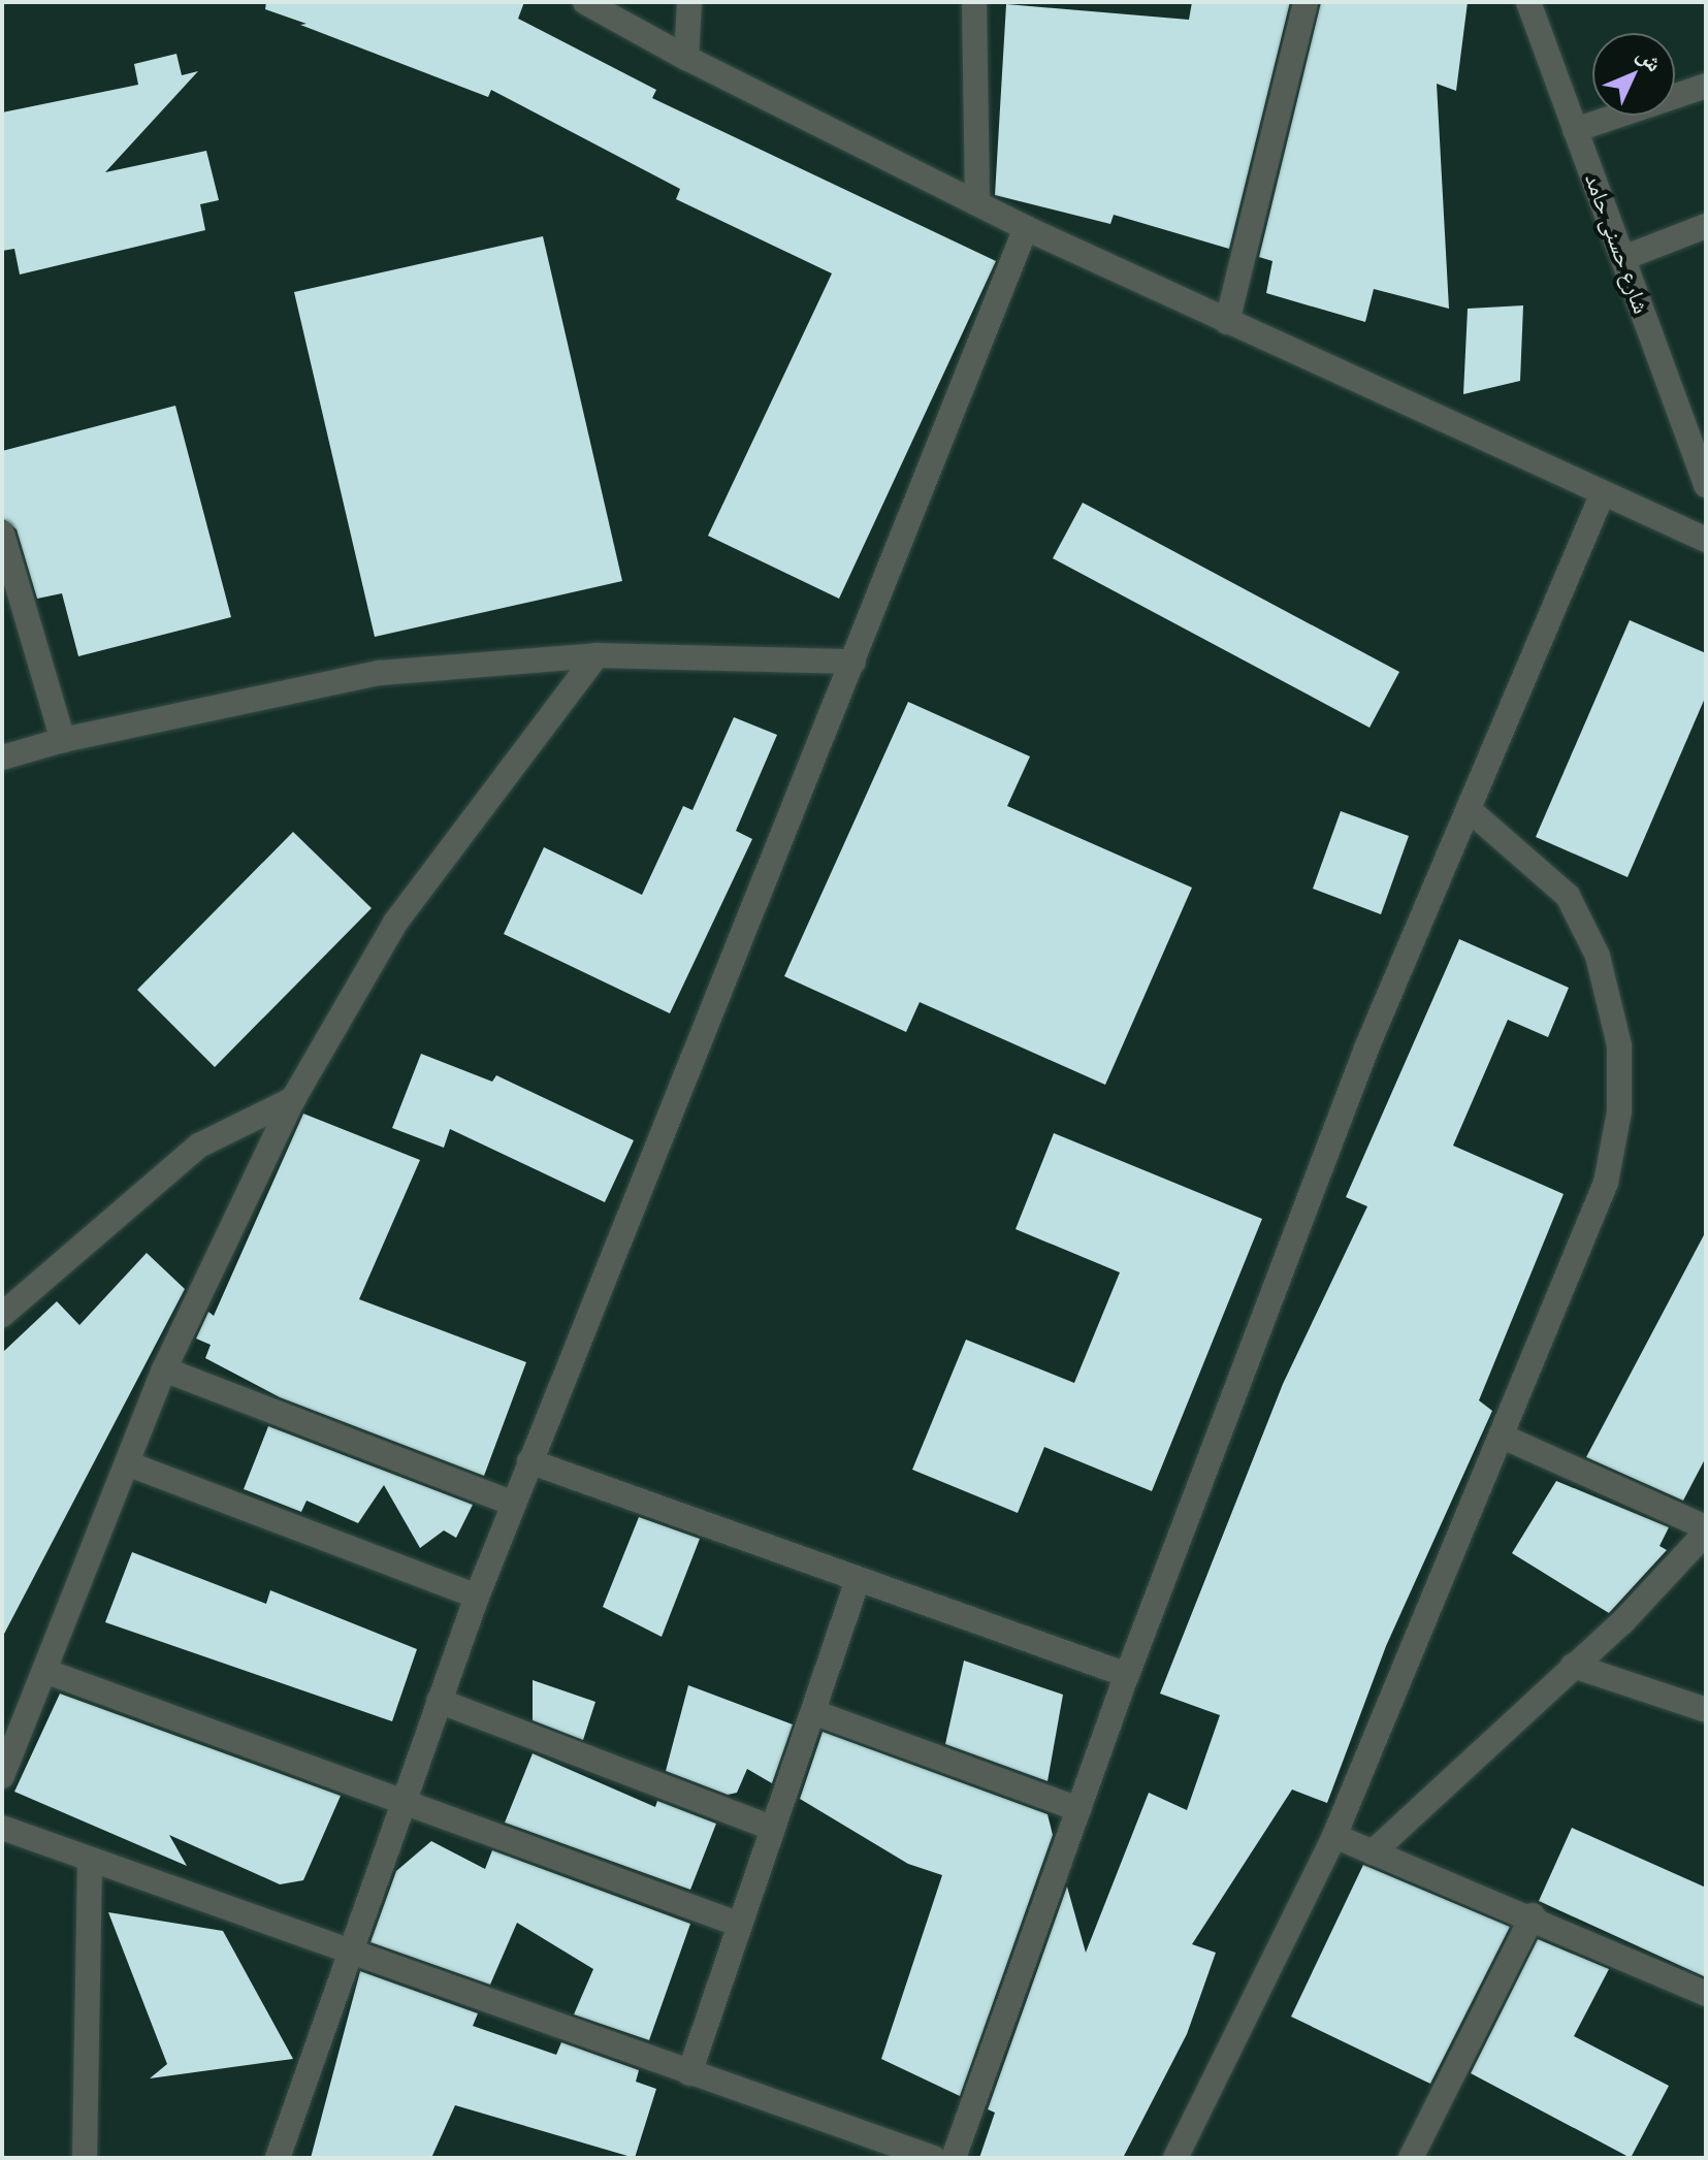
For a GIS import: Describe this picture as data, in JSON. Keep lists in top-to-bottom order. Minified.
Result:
{"streets":{"street":["شارع حسنى حامد"]},"north":"top right"}
